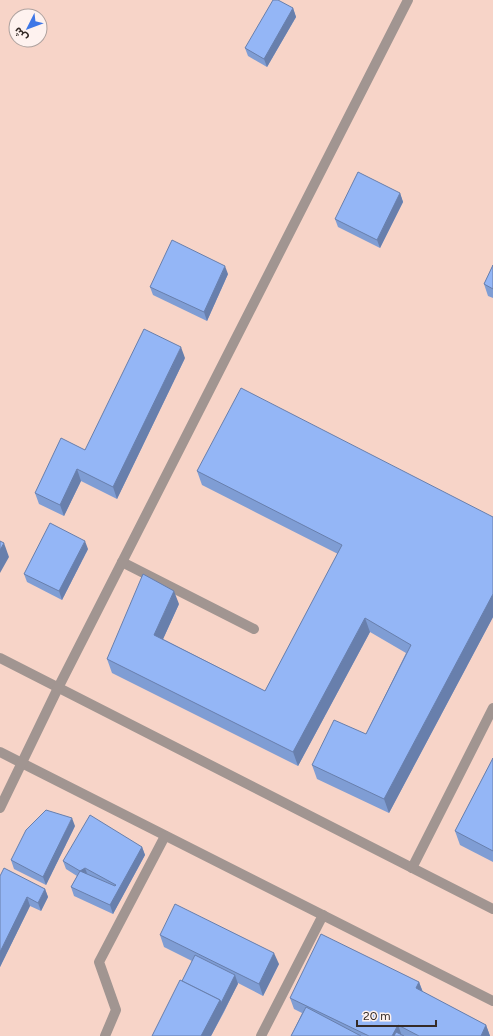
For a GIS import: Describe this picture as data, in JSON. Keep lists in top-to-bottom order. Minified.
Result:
{"scale_bar":"20 m","north":"bottom left"}
